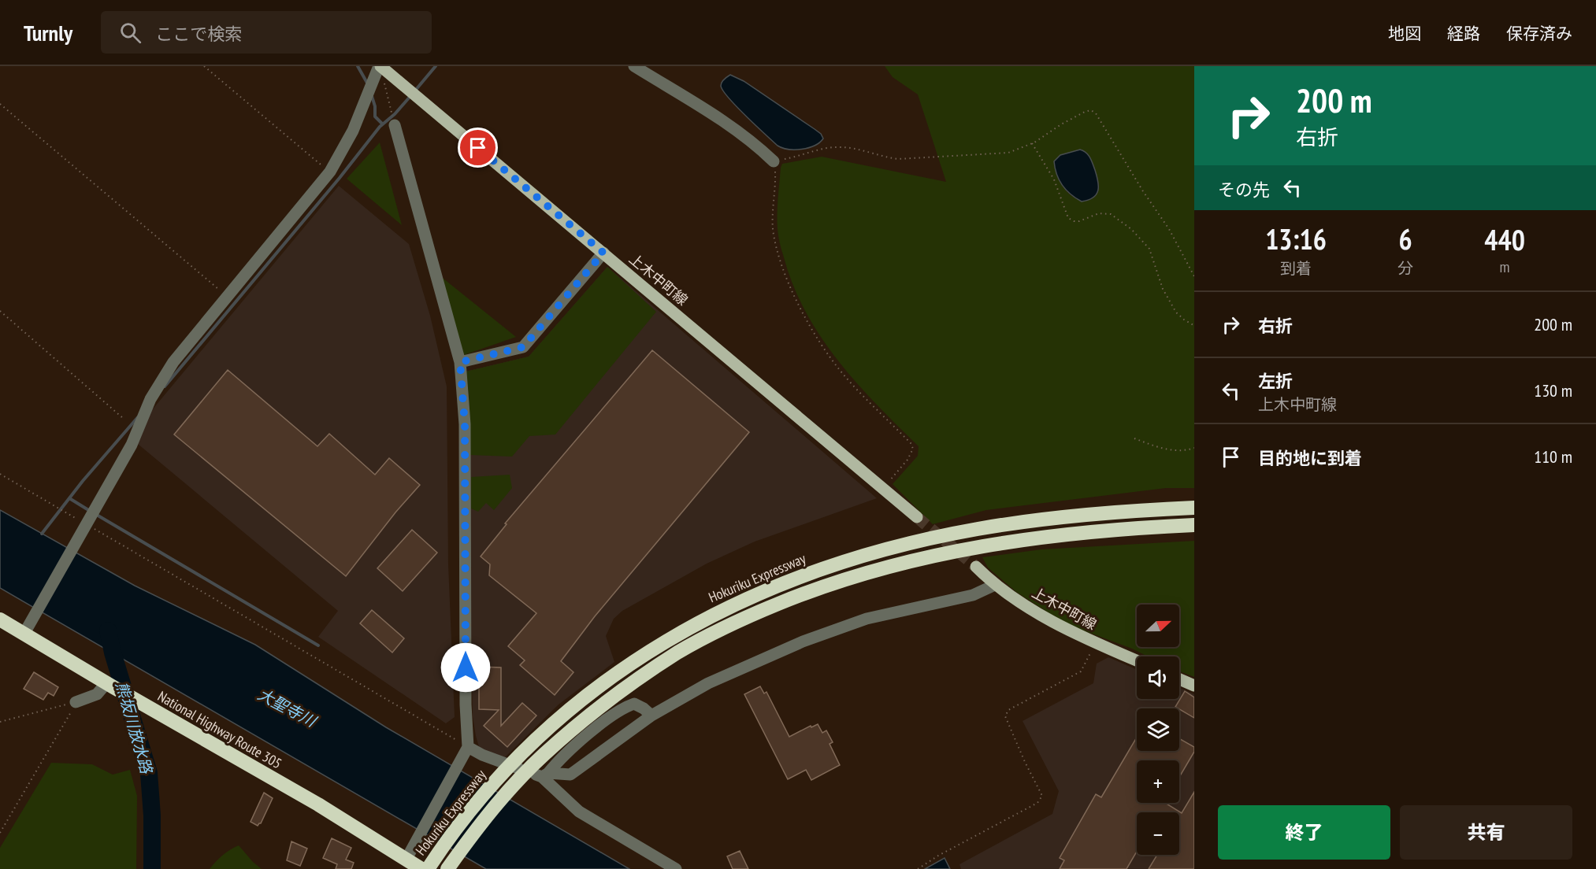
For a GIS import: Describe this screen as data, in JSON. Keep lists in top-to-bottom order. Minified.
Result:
{"streets":{"highway":["Hokuriku Expressway","National Highway Route 305"],"main road":["上木中町線"]},"water":["大聖寺川","熊坂川放水路"],"north":"right","page":{"header":"Turnly","search":"ここで検索","nav":["地図","経路","保存済み"],"turn":["200 m","右折"],"then":"その先","eta":["13:16","到着","6","分","440","m"],"list":[{"name":"右折","value":"200 m"},{"name":"左折","note":"上木中町線","value":"130 m"},{"name":"目的地に到着","value":"110 m"}],"map_buttons":["+","−"],"buttons":["終了","共有"]}}
